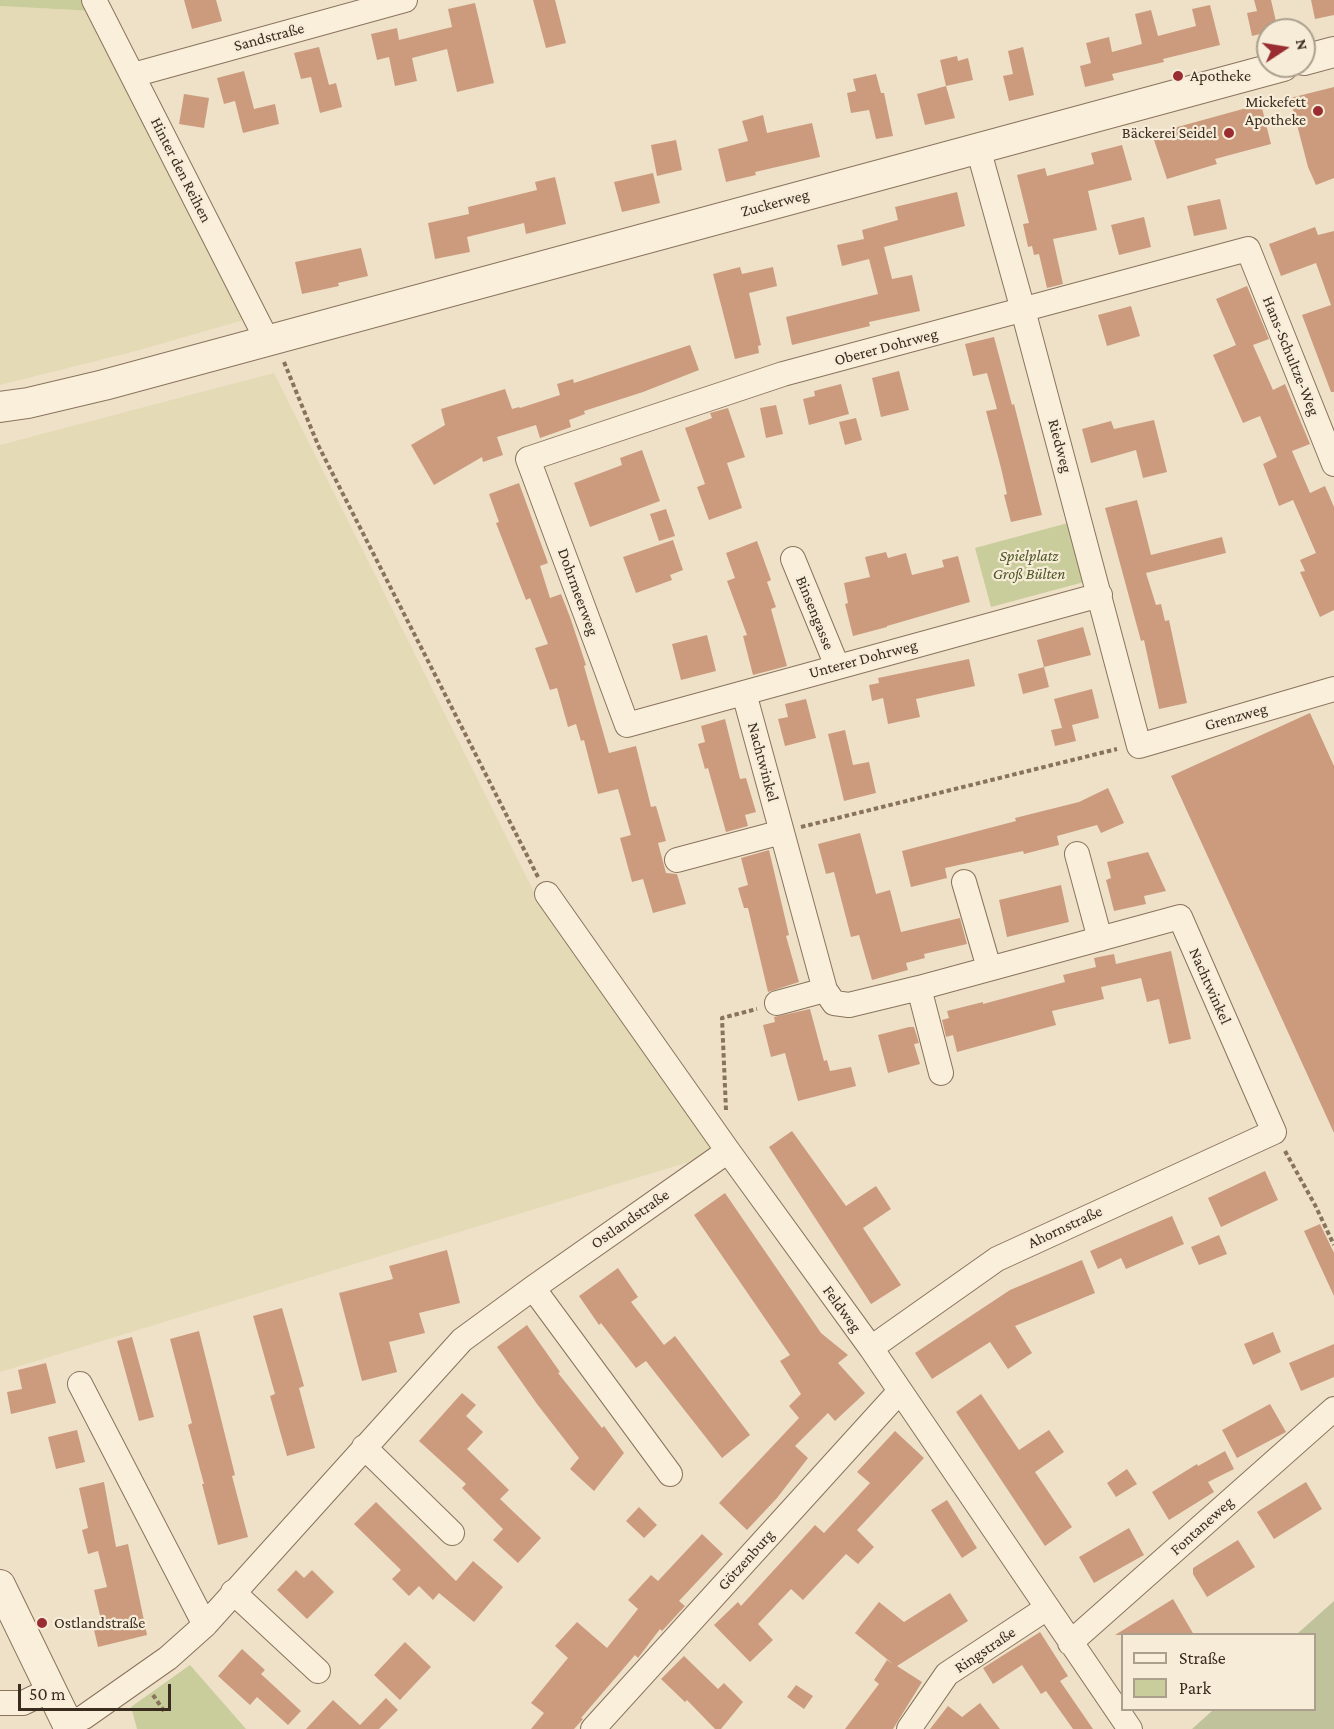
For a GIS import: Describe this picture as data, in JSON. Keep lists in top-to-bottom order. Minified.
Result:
{"streets":{"street":["Sandstraße","Hinter den Reihen","Zuckerweg","Oberer Dohrweg","Hans-Schultze-Weg","Riedweg","Dohrmeerweg","Binsengasse","Unterer Dohrweg","Grenzweg","Nachtwinkel","Ostlandstraße","Ahornstraße","Feldweg","Fontaneweg","Götzenburg","Ringstraße"]},"crossings":[["Sandstraße","Hinter den Reihen"],["Hinter den Reihen","Zuckerweg"],["Zuckerweg","Riedweg"],["Oberer Dohrweg","Hans-Schultze-Weg"],["Oberer Dohrweg","Riedweg"],["Oberer Dohrweg","Dohrmeerweg"],["Riedweg","Unterer Dohrweg"],["Riedweg","Grenzweg"],["Dohrmeerweg","Unterer Dohrweg"],["Binsengasse","Unterer Dohrweg"],["Unterer Dohrweg","Nachtwinkel"],["Nachtwinkel","Ahornstraße"],["Ostlandstraße","Feldweg"],["Ahornstraße","Feldweg"],["Feldweg","Fontaneweg"],["Feldweg","Götzenburg"],["Feldweg","Ringstraße"]],"parks":["Spielplatz Groß Bülten"],"places":["Apotheke","Mickefett Apotheke","Bäckerei Seidel","Ostlandstraße"],"legend":["Straße","Park"],"scale_bar":"50 m","north":"right"}
